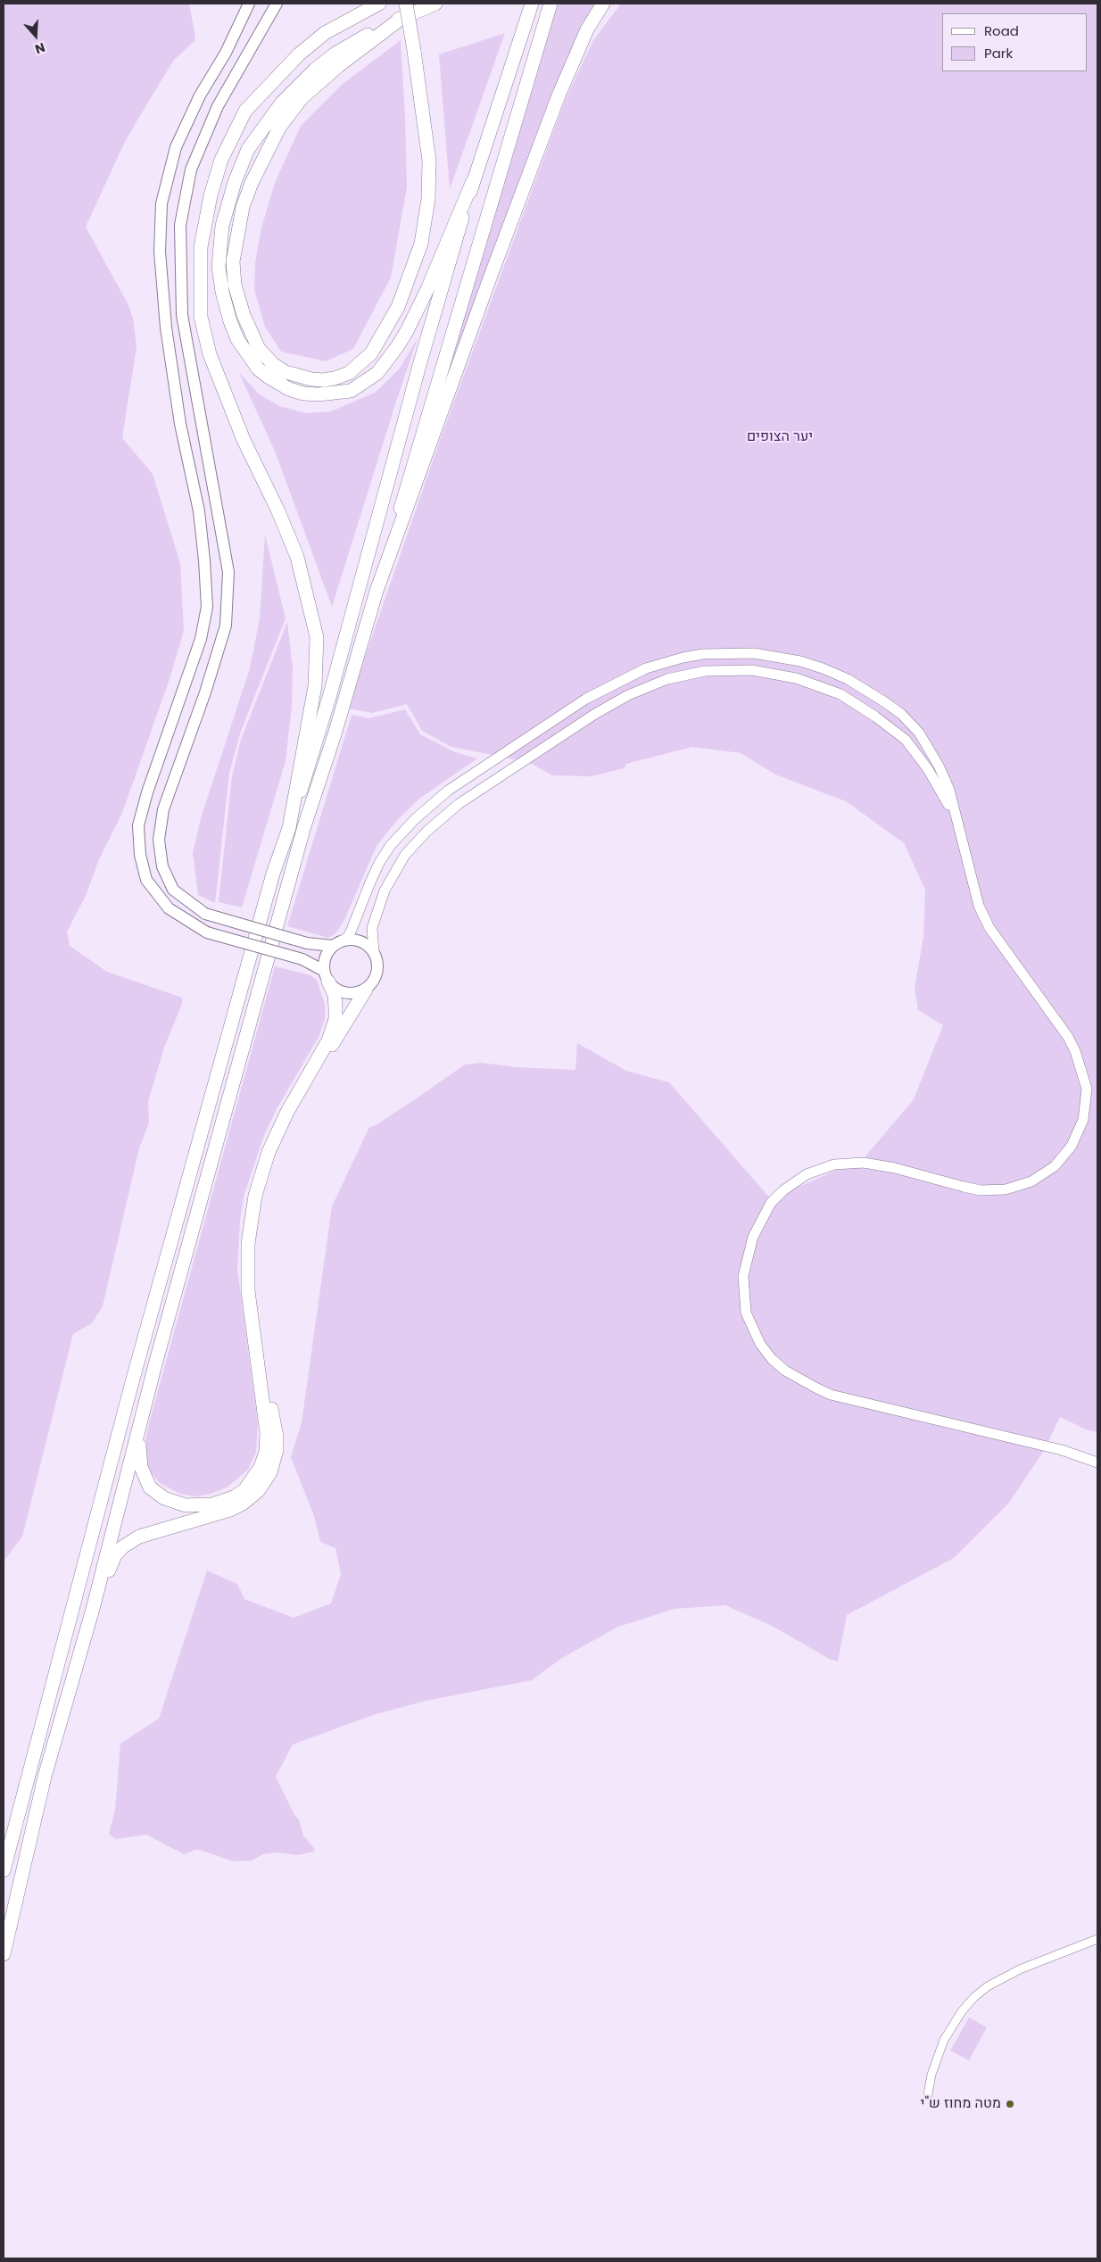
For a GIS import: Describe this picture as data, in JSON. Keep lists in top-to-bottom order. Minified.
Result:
{"parks":["יער הצופים"],"places":["מטה מחוז ש\"י"],"legend":["Road","Park"],"north":"bottom"}
